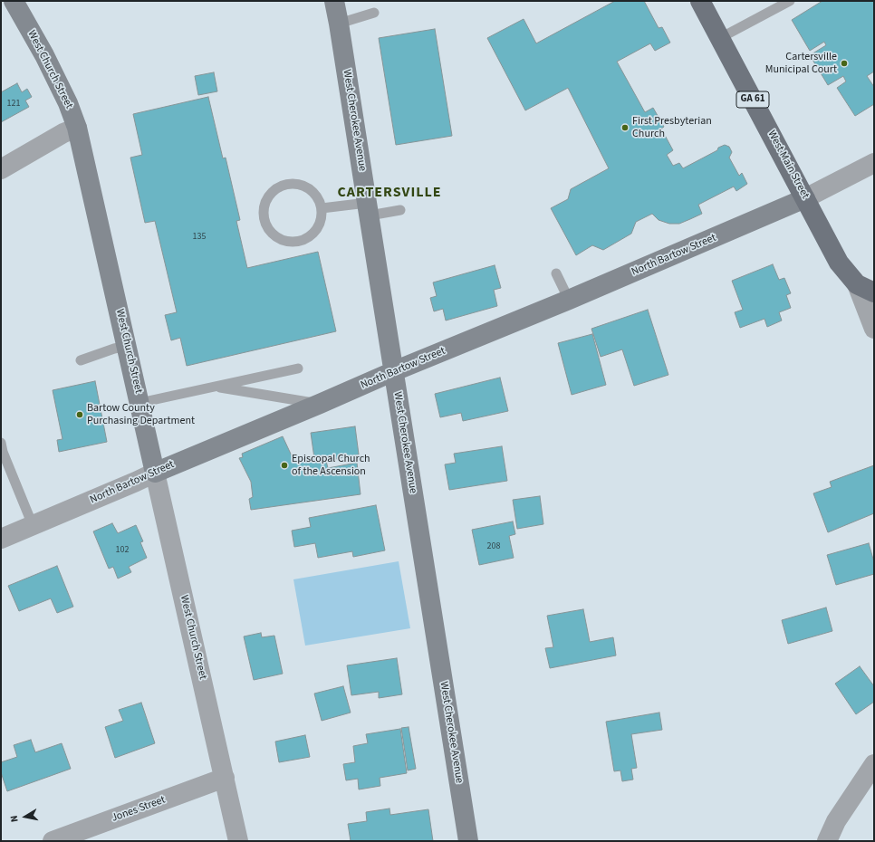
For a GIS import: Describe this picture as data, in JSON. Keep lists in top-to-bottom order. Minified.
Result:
{"streets":{"main road":["West Church Street","GA 61","West Cherokee Avenue","West Main Street","North Bartow Street"],"street":["Jones Street"]},"crossings":[["West Church Street","North Bartow Street"],["West Church Street","Jones Street"],["West Cherokee Avenue","North Bartow Street"],["West Main Street","North Bartow Street"]],"districts":["CARTERSVILLE"],"places":["Cartersville Municipal Court","First Presbyterian Church","Bartow County Purchasing Department","Episcopal Church of the Ascension"],"house_numbers":["121","135","208","102"],"north":"left"}
